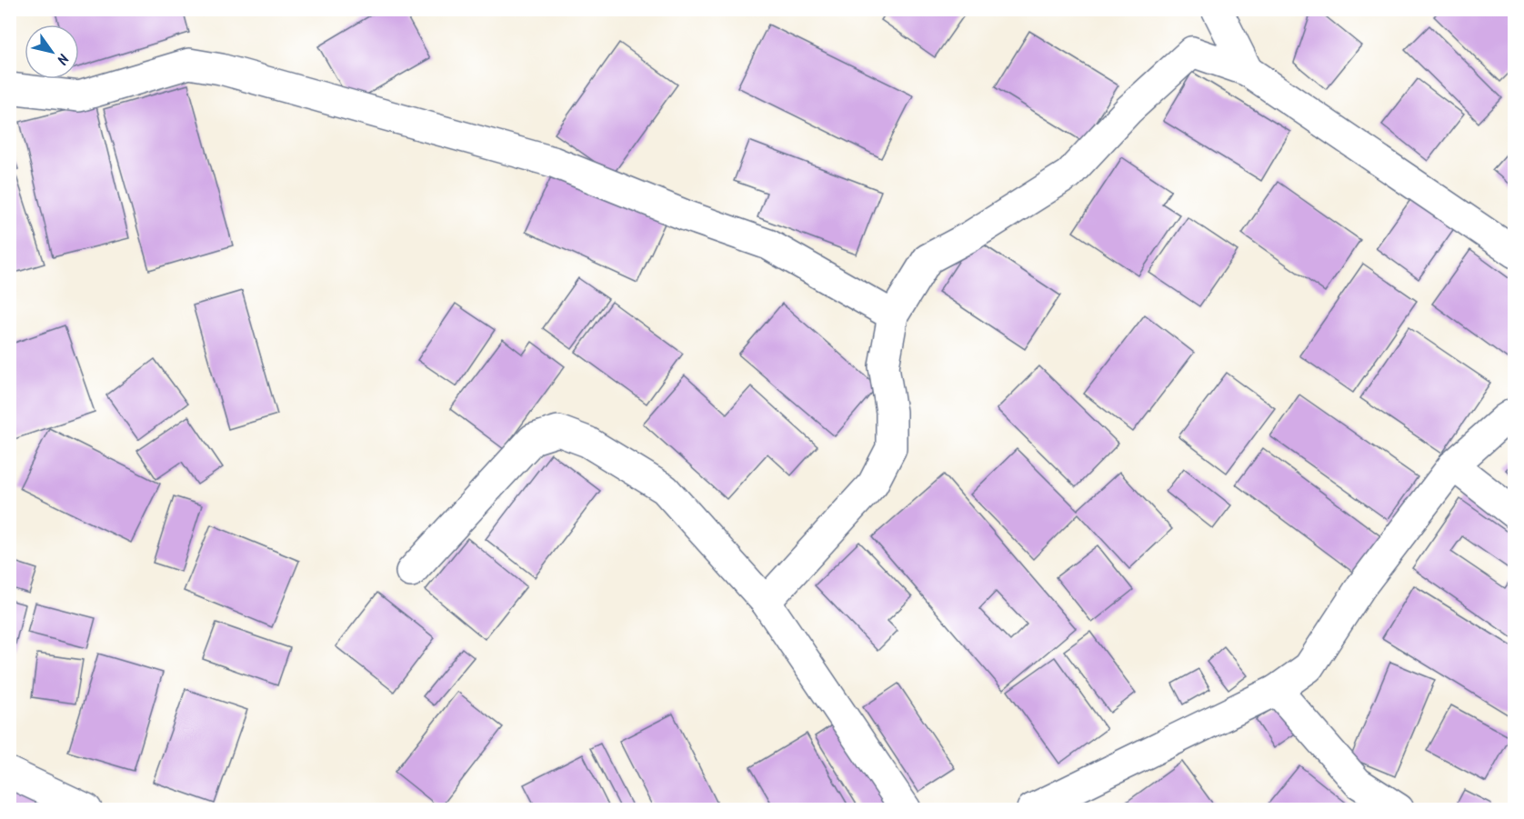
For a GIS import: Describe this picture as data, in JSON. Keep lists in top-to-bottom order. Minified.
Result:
{"north":"bottom right"}
